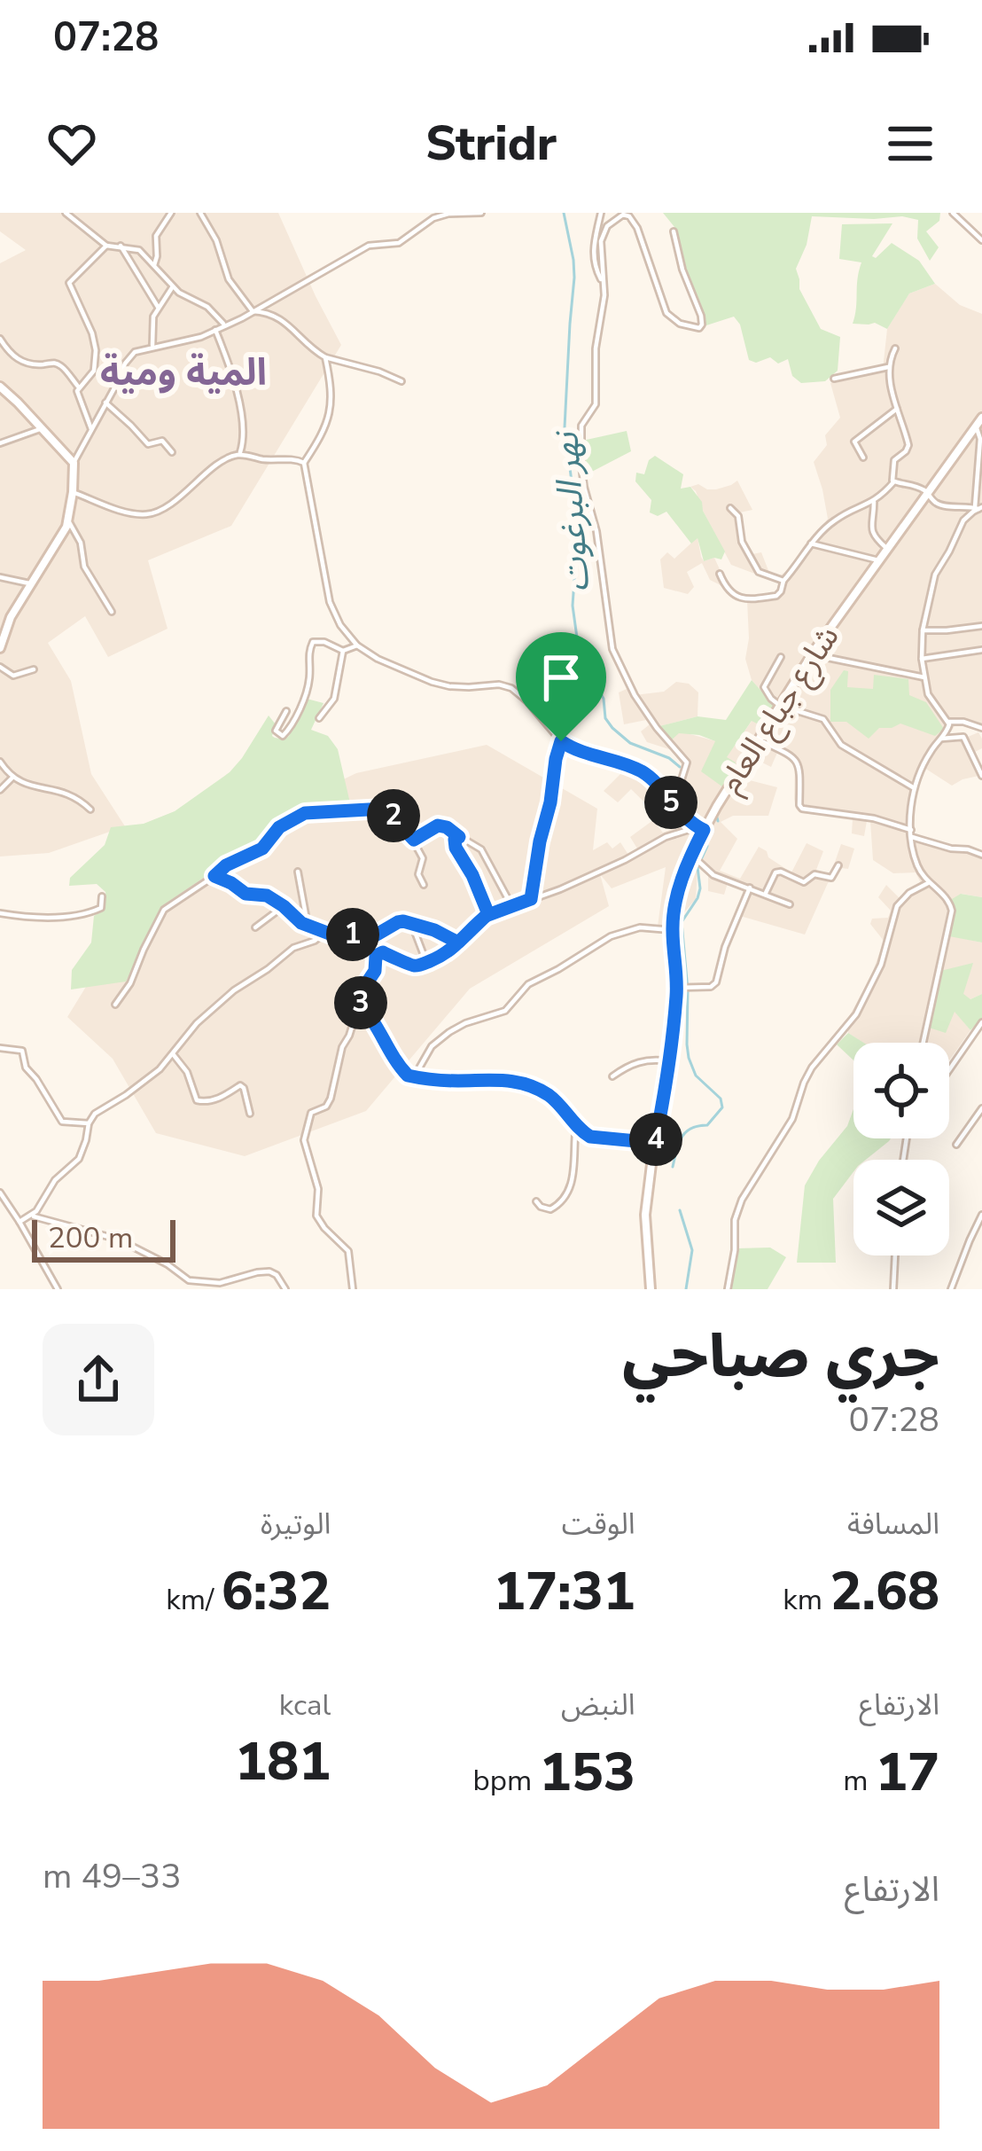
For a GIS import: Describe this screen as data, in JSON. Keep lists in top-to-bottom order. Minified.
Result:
{"streets":{"main road":["شارع جباع العام"]},"districts":["المية ومية"],"water":["نهر البرغوت"],"scale_bar":"200 m","page":{"status":"07:28","header":"Stridr","pins":["5","2","1","3","4"],"scale":"200 m","heading":["جري صباحي","07:28"],"stats":[["المسافة","2.68 km"],["الوقت","17:31"],["الوتيرة","6:32 /km"],["الارتفاع","17 m"],["النبض","153 bpm"],["kcal","181"]],"chart":["الارتفاع","33–49 m"]}}
